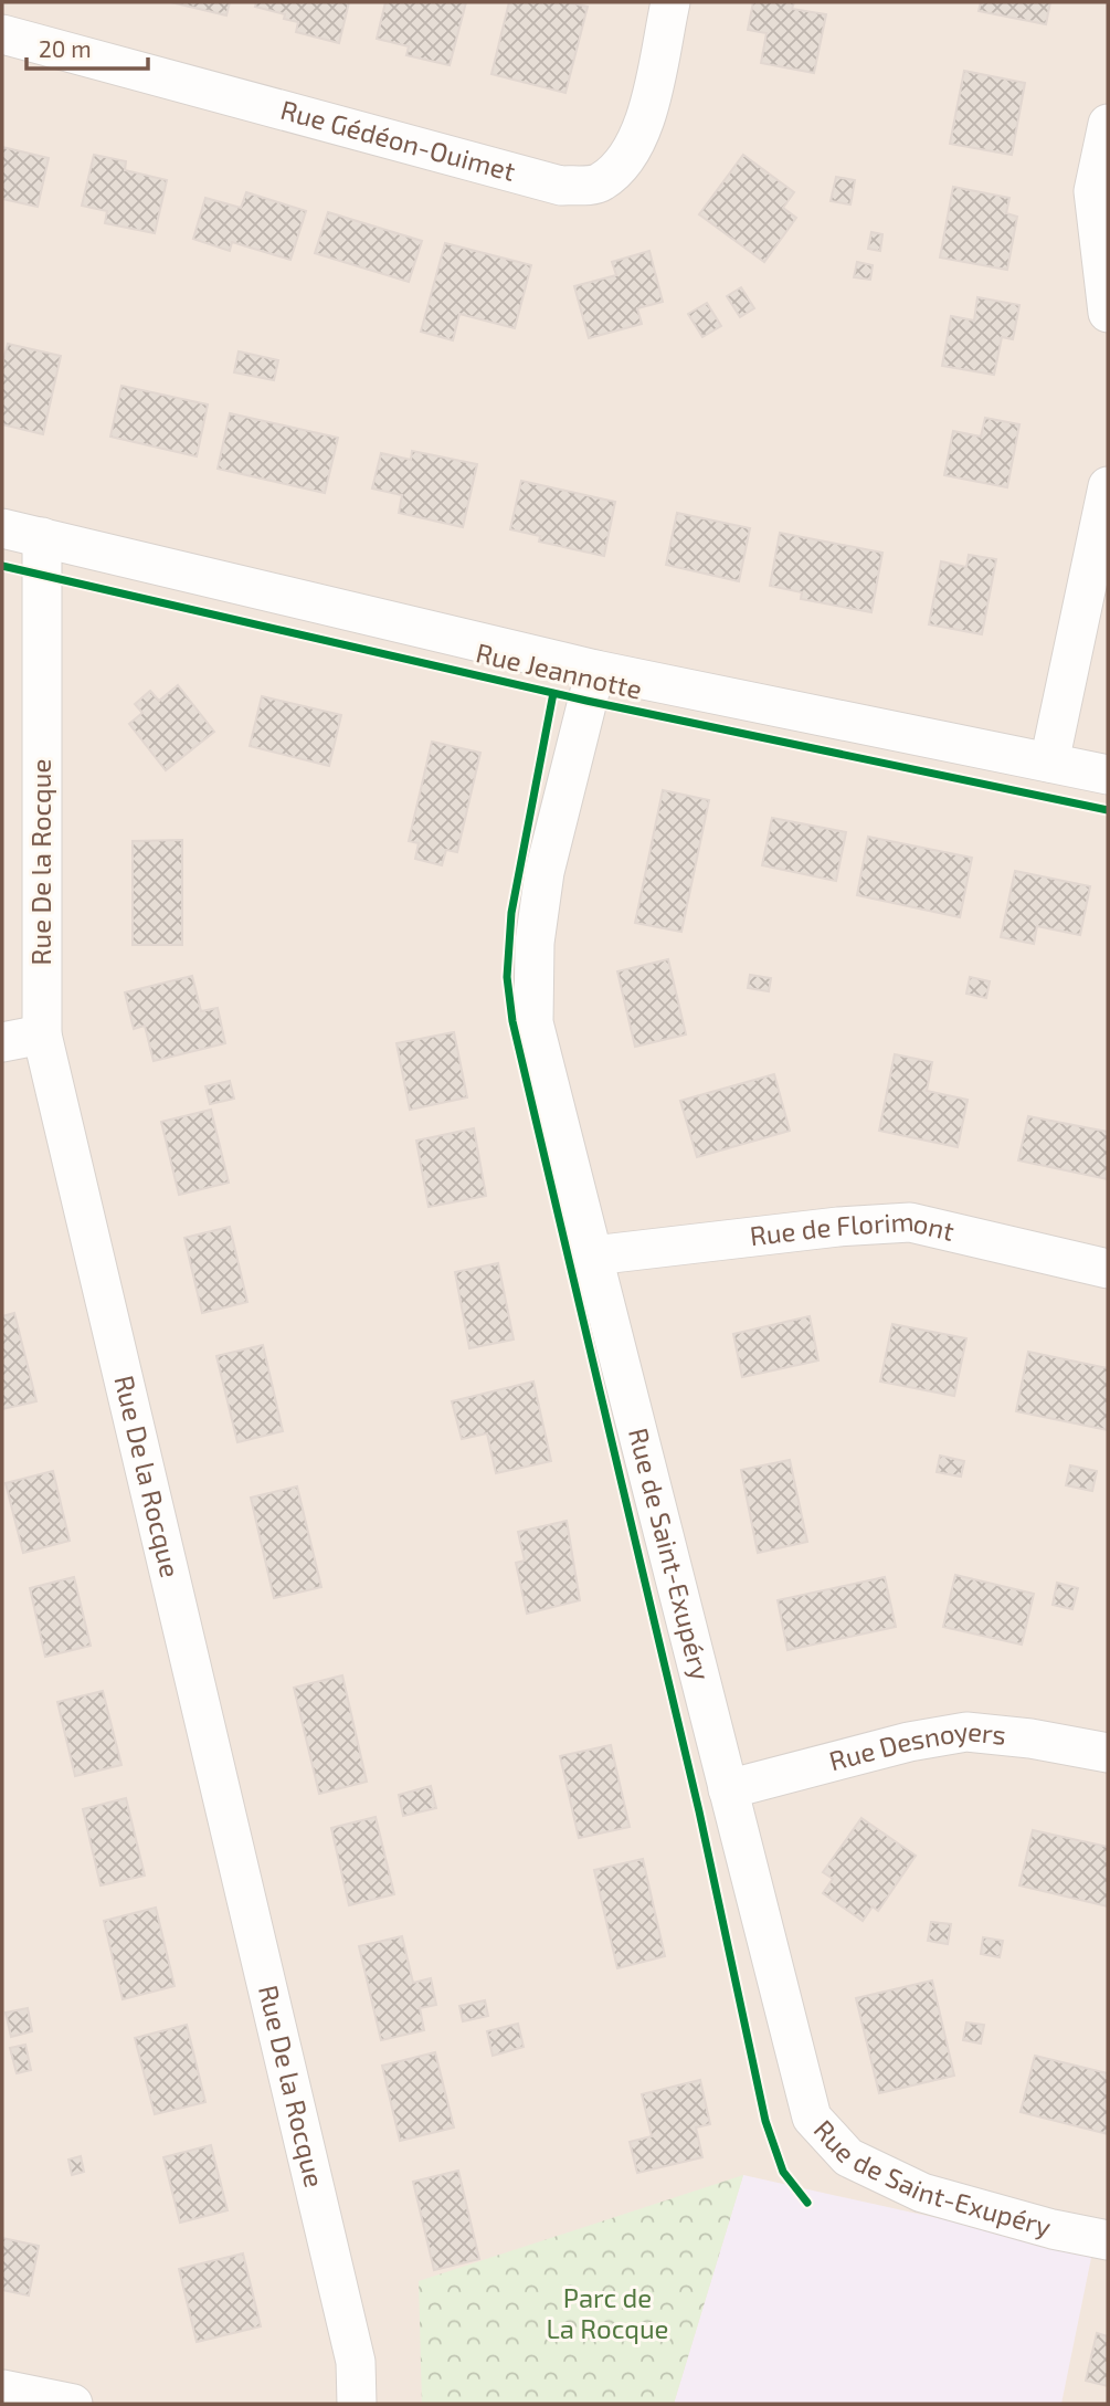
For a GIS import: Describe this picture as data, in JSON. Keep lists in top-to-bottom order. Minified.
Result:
{"streets":{"street":["Rue Gédéon-Ouimet","Rue Jeannotte","Rue De la Rocque","Rue de Florimont","Rue de Saint-Exupéry","Rue Desnoyers"]},"crossings":[["Rue Jeannotte","Rue De la Rocque"],["Rue Jeannotte","Rue de Saint-Exupéry"],["Rue de Florimont","Rue de Saint-Exupéry"],["Rue de Saint-Exupéry","Rue Desnoyers"]],"parks":["Parc de La Rocque"],"scale_bar":"20 m"}
